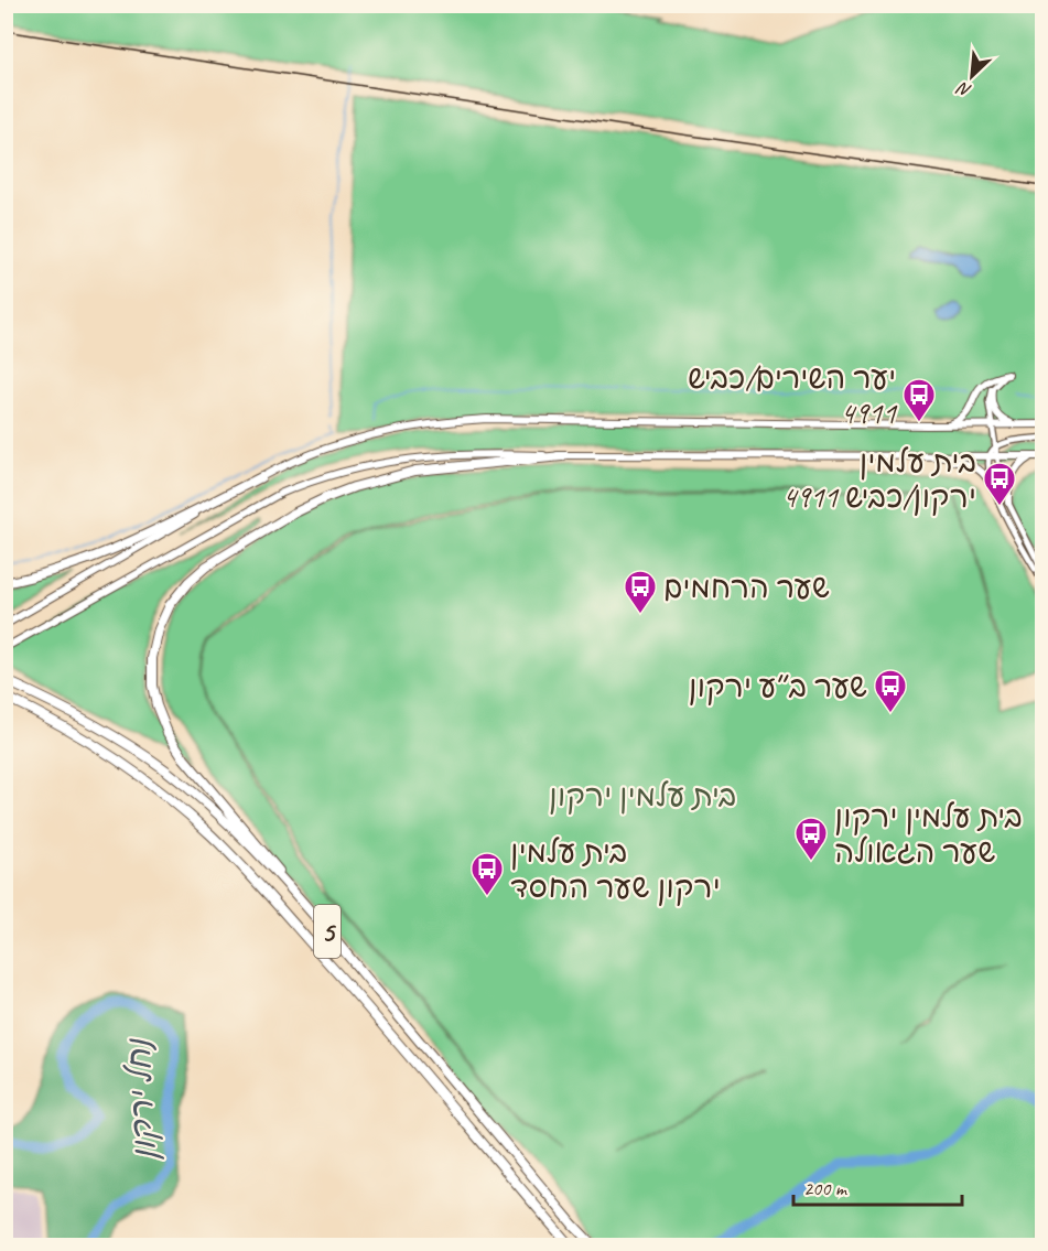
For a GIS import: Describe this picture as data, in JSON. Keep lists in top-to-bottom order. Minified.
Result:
{"streets":{"highway":["5"]},"water":["נחל ירקון"],"parks":["בית עלמין ירקון"],"places":{"bus stop":["יער השירים/כביש 4911","בית עלמין ירקון/כביש 4911","שער הרחמים","שער ב״ע ירקון","בית עלמין ירקון שער הגאולה","בית עלמין ירקון שער החסד"]},"scale_bar":"200 m","north":"bottom left"}
